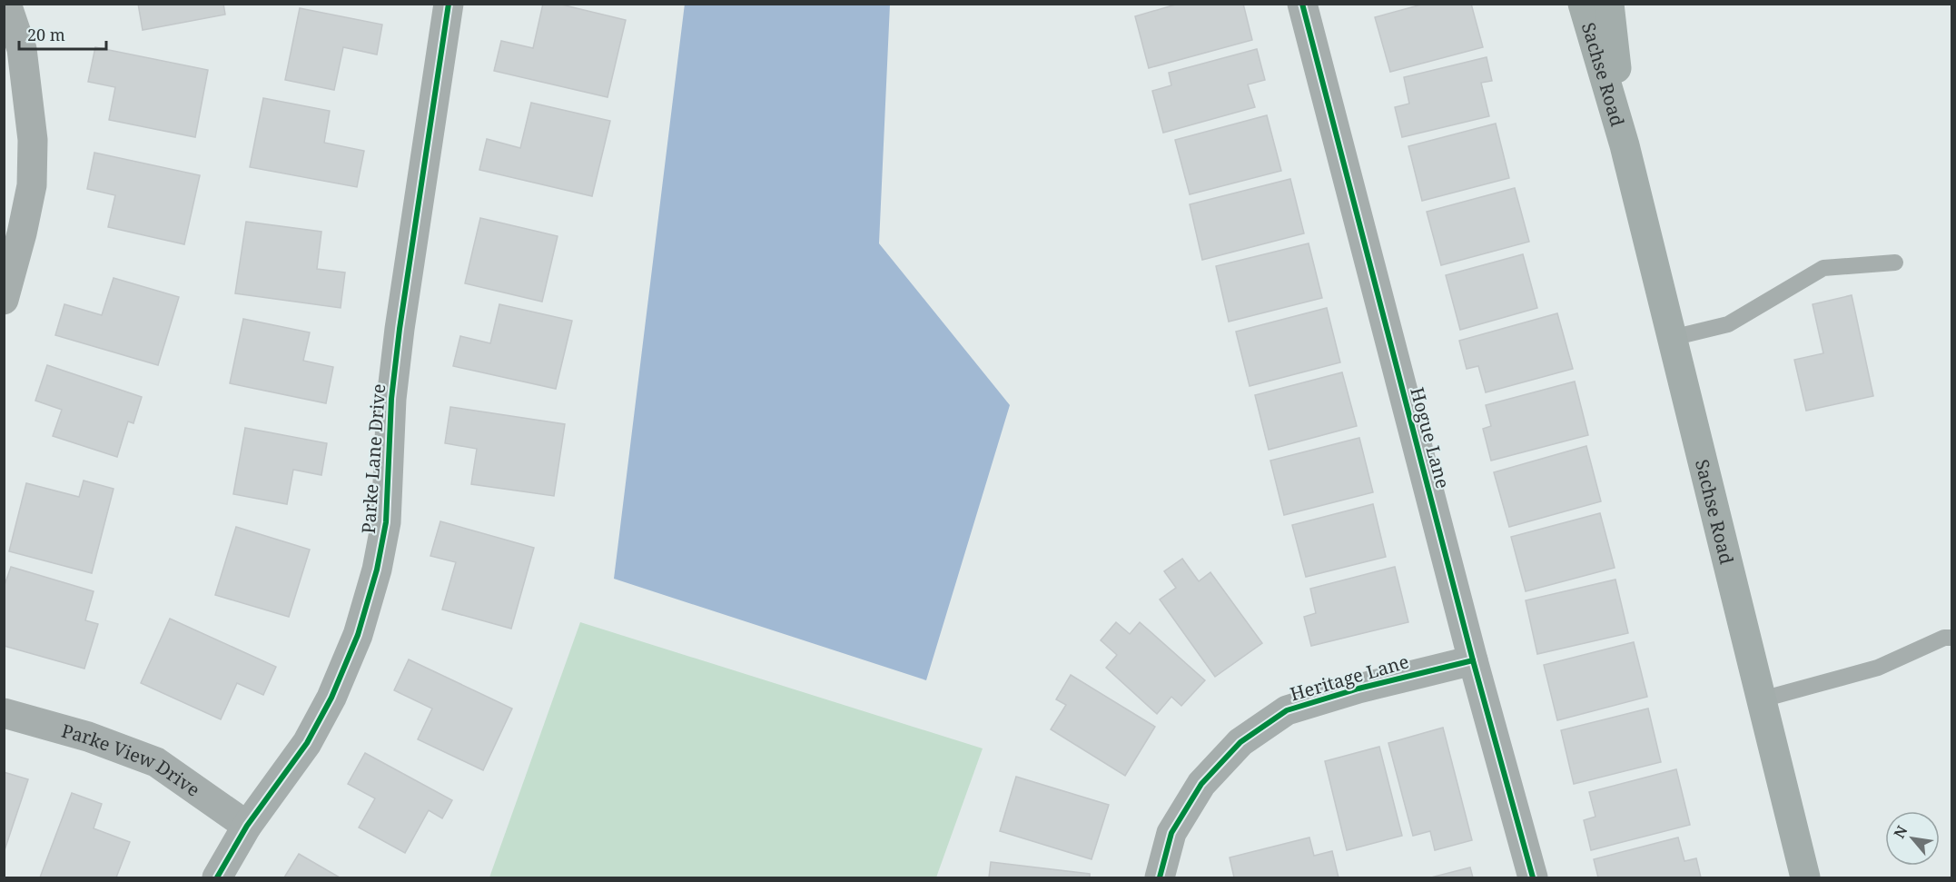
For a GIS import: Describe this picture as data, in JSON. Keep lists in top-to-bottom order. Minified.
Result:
{"streets":{"main road":["Sachse Road"],"street":["Hogue Lane","Parke Lane Drive","Heritage Lane","Parke View Drive"]},"crossings":[["Hogue Lane","Heritage Lane"],["Parke Lane Drive","Parke View Drive"]],"scale_bar":"20 m","north":"top left"}
